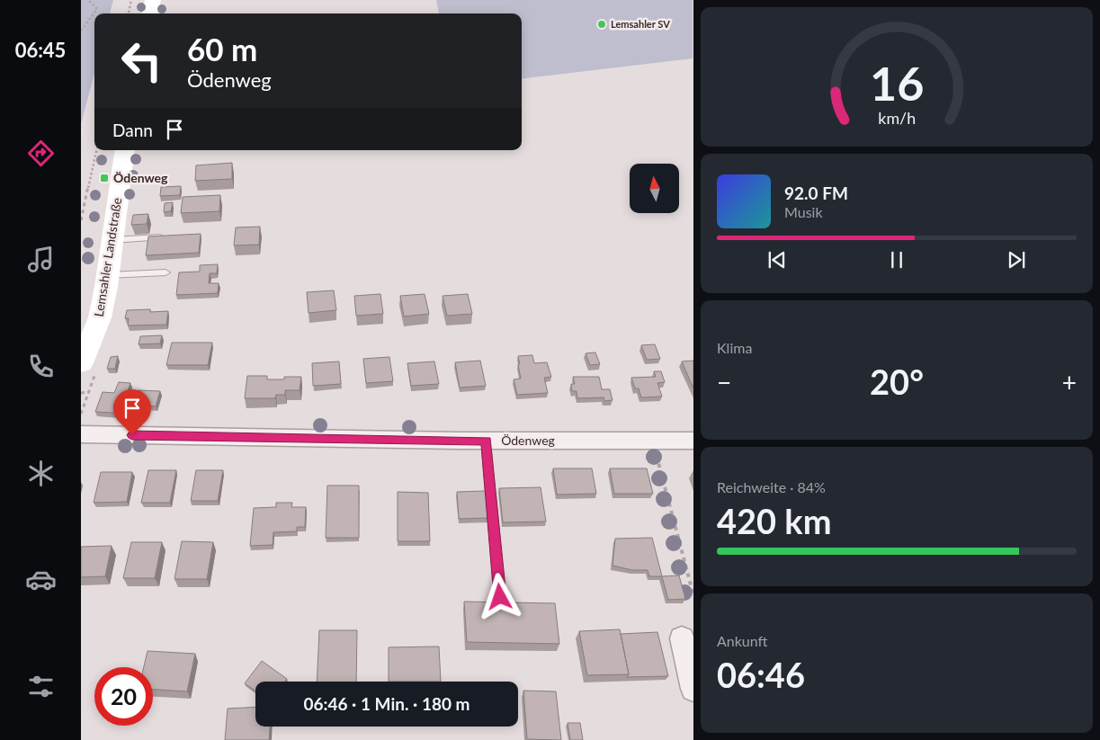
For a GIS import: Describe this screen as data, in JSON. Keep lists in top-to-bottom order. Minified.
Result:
{"streets":{"main road":["Lemsahler Landstraße"],"street":["Ödenweg"]},"places":{"other":["Lemsahler SV"],"transit":["Ödenweg"]},"north":"top","page":{"tabs":"06:45","turn":["60 m","Ödenweg"],"then":"Dann","song":["92.0 FM","Musik"],"tile":["Klima",["Reichweite · 84%","420 km"],["Ankunft","06:46"]],"heat":["−","20°","+"],"limit":"20","trip":"06:46 · 1 Min. · 180 m","gauge":["16","km/h"]}}
